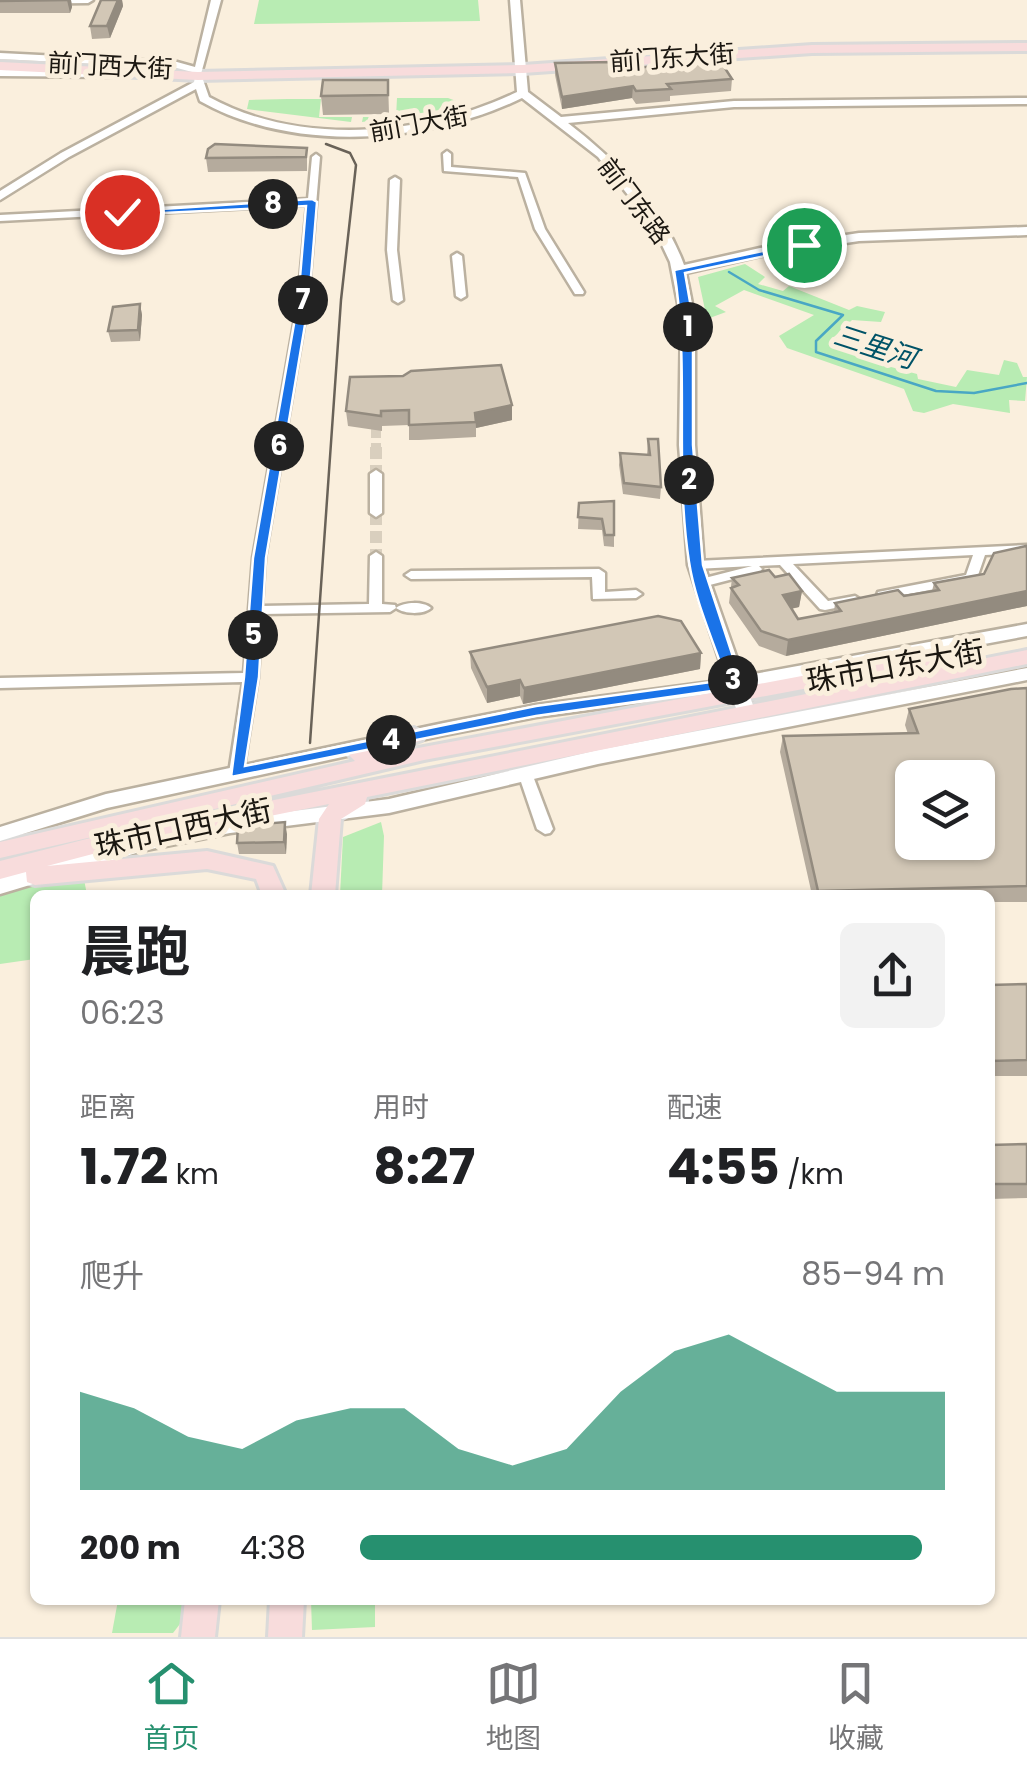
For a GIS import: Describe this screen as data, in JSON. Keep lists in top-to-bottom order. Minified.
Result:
{"streets":{"main road":["前门东大街","前门西大街","珠市口东大街","珠市口西大街"],"street":["前门大街","前门东路"]},"crossings":[["前门东大街","前门西大街"],["前门东大街","前门大街"],["前门西大街","前门大街"],["前门大街","前门东路"],["前门东路","珠市口东大街"],["珠市口东大街","珠市口西大街"]],"water":["三里河"],"page":{"pins":["8","7","1","6","2","5","3","4"],"heading":["晨跑","06:23"],"stats":[["距离","1.72 km"],["用时","8:27"],["配速","4:55 /km"]],"chart":["爬升","85–94 m"],"list":[{"name":"200 m","note":"4:38"}],"tabs":["首页","地图","收藏"]}}
